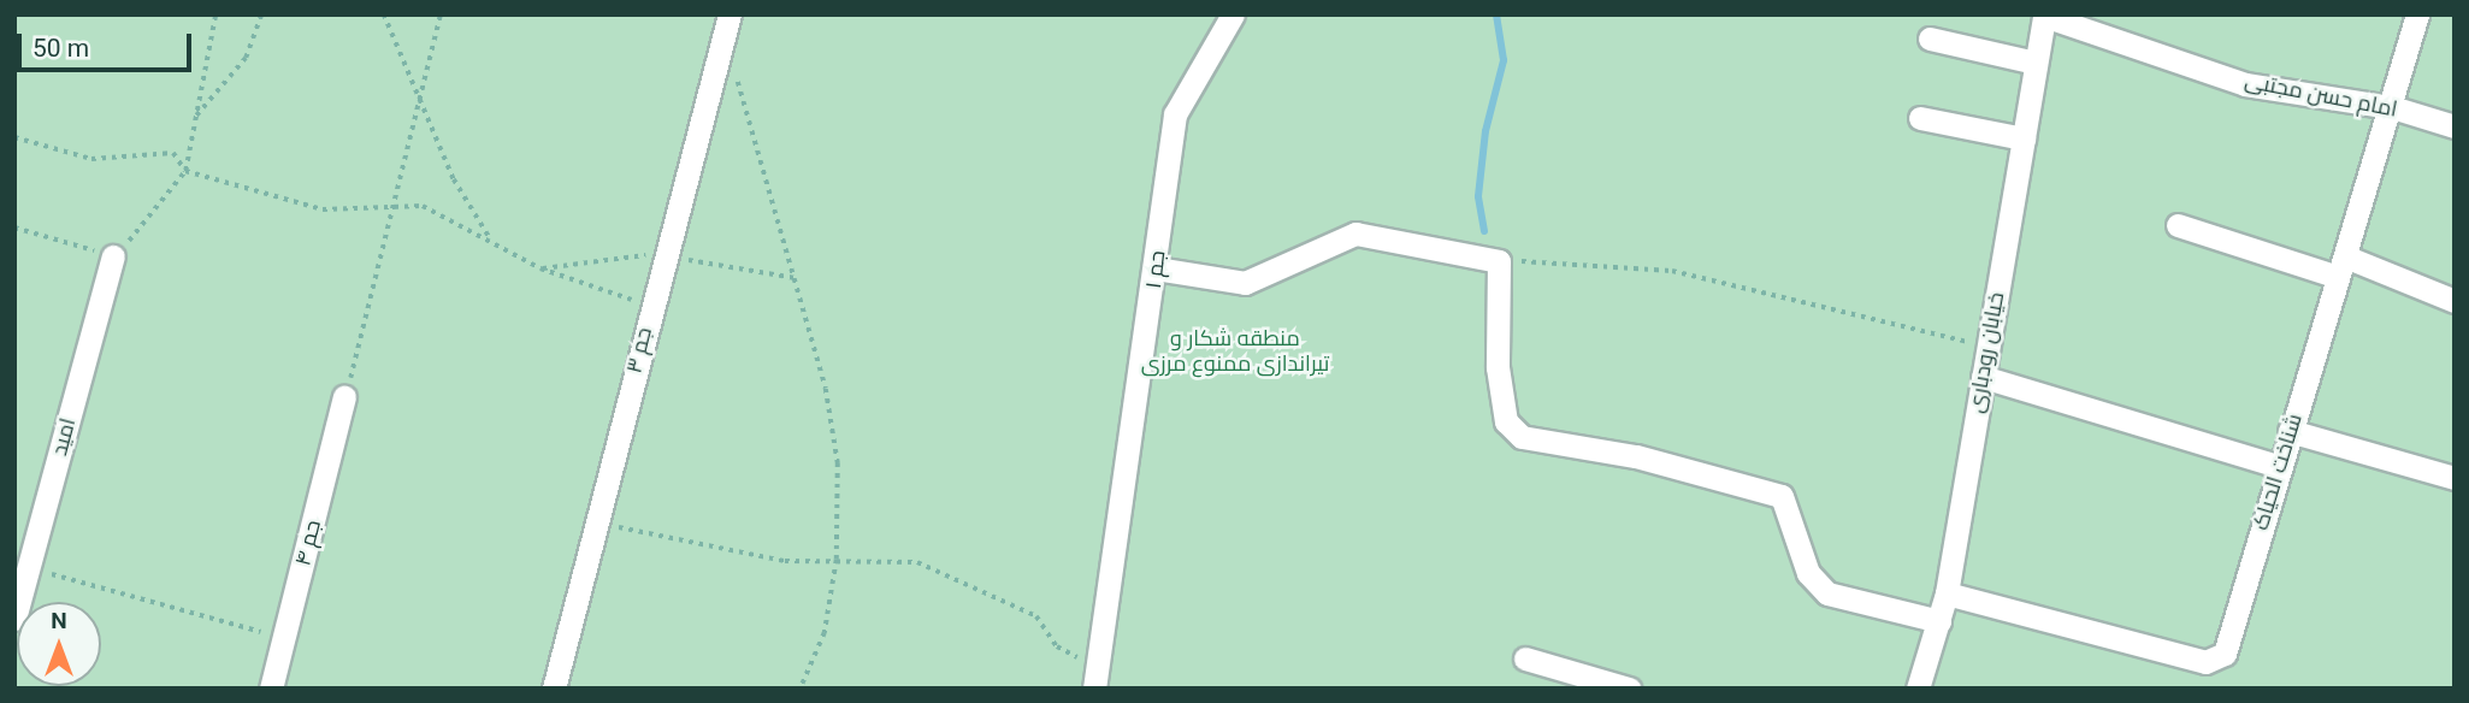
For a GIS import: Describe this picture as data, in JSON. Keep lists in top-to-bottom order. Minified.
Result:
{"streets":{"street":["امام حسن مجتبی","جم ۱","جم ۳","خیابان رودباری","امید","شناخت الحیاک","جم ۴"]},"crossings":[["امام حسن مجتبی","خیابان رودباری"],["امام حسن مجتبی","شناخت الحیاک"],["خیابان رودباری","شناخت الحیاک"]],"parks":["منطقه شکار و تیراندازی ممنوع مرزی"],"scale_bar":"50 m","north":"top"}
